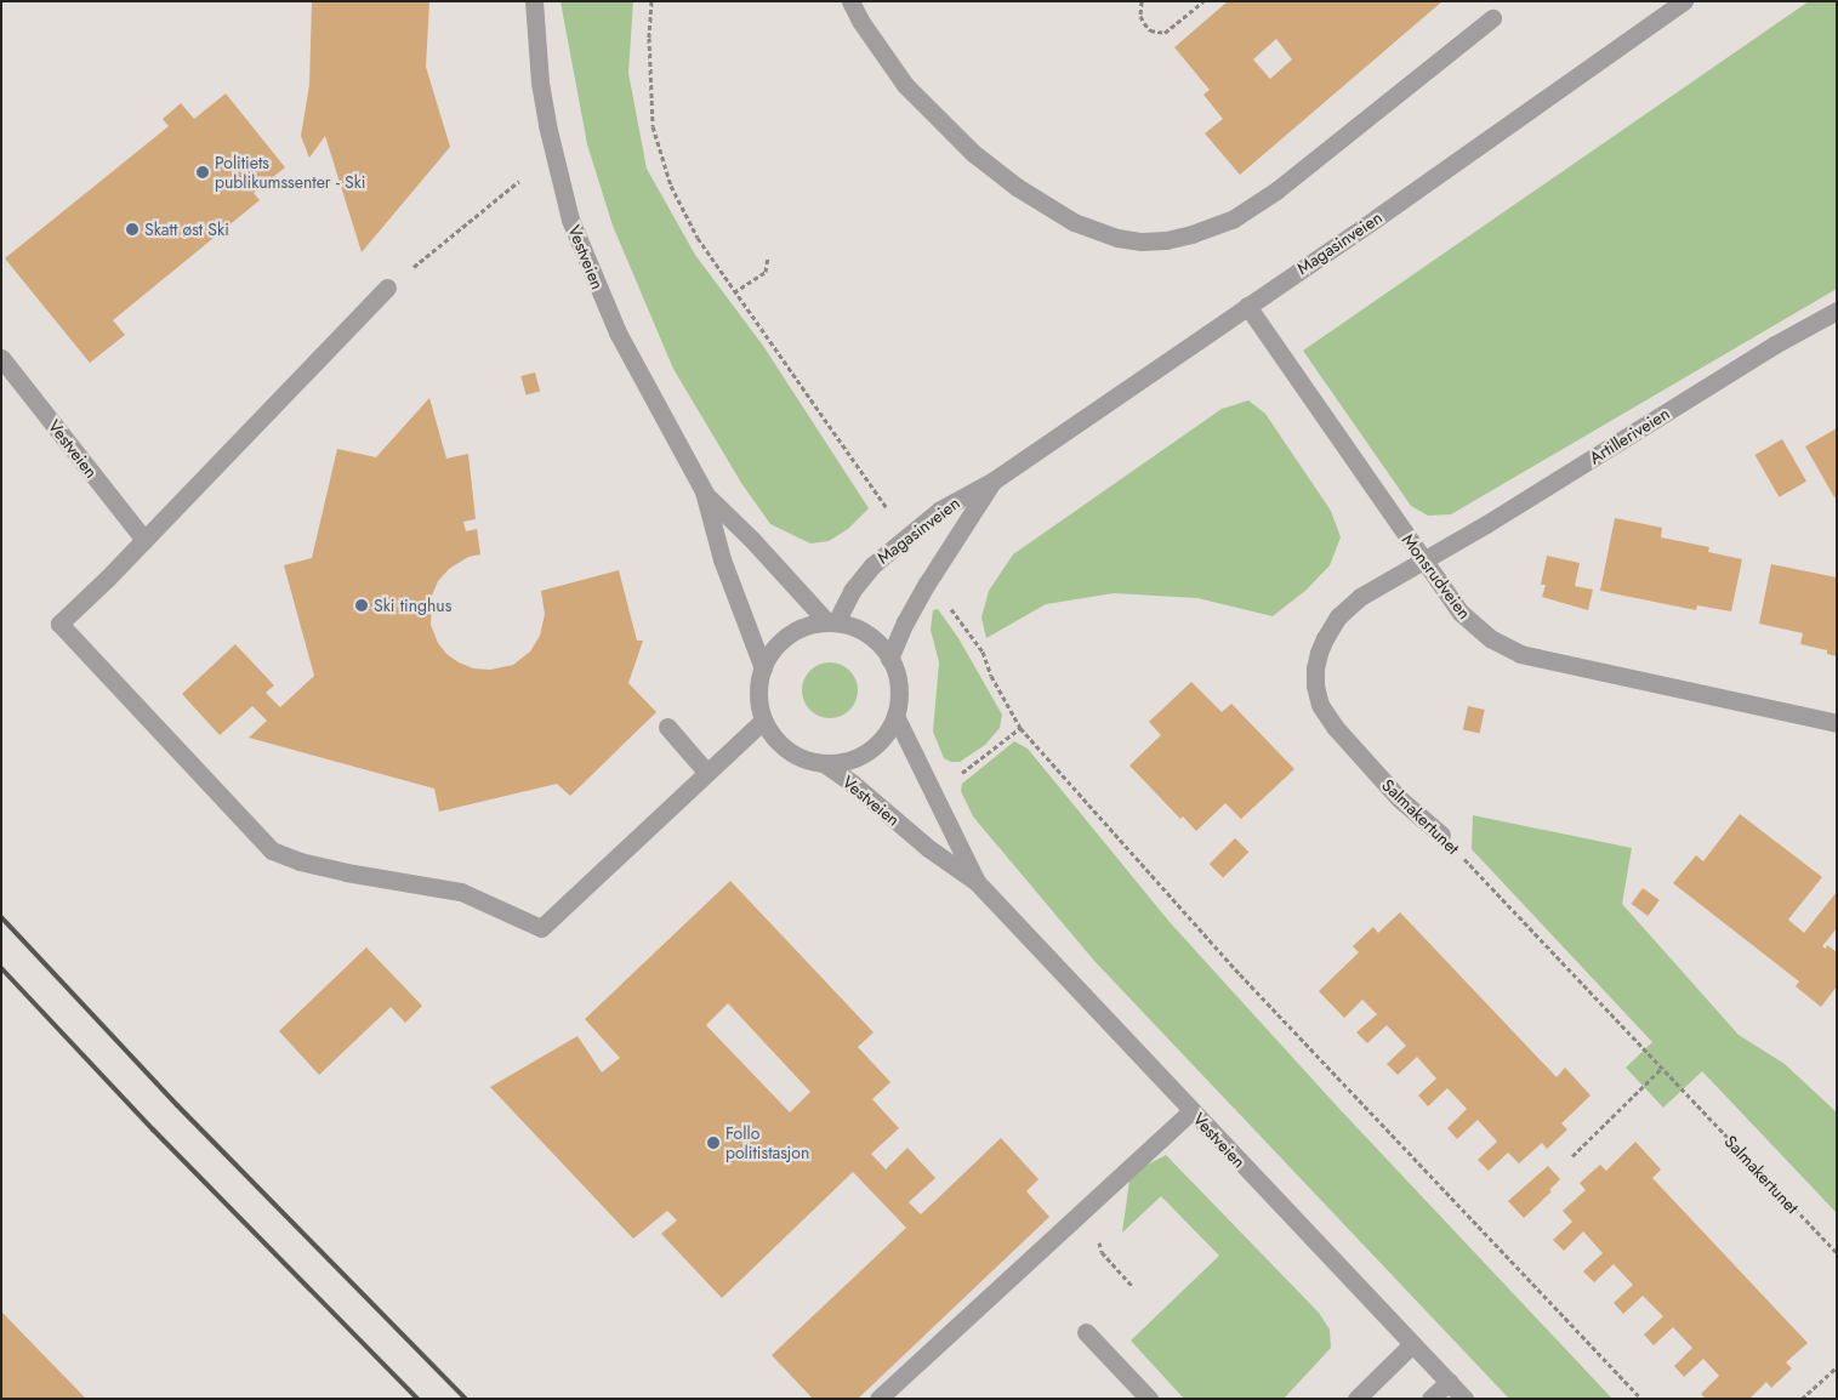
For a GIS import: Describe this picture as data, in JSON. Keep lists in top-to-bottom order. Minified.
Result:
{"streets":{"street":["Magasinveien","Vestveien","Artilleriveien","Monsrudveien","Salmakertunet"]},"crossings":[["Magasinveien","Vestveien"],["Magasinveien","Monsrudveien"],["Artilleriveien","Monsrudveien"],["Artilleriveien","Salmakertunet"],["Monsrudveien","Salmakertunet"]],"places":["Politiets publikumssenter - Ski","Skatt øst Ski","Ski tinghus","Follo politistasjon"]}
